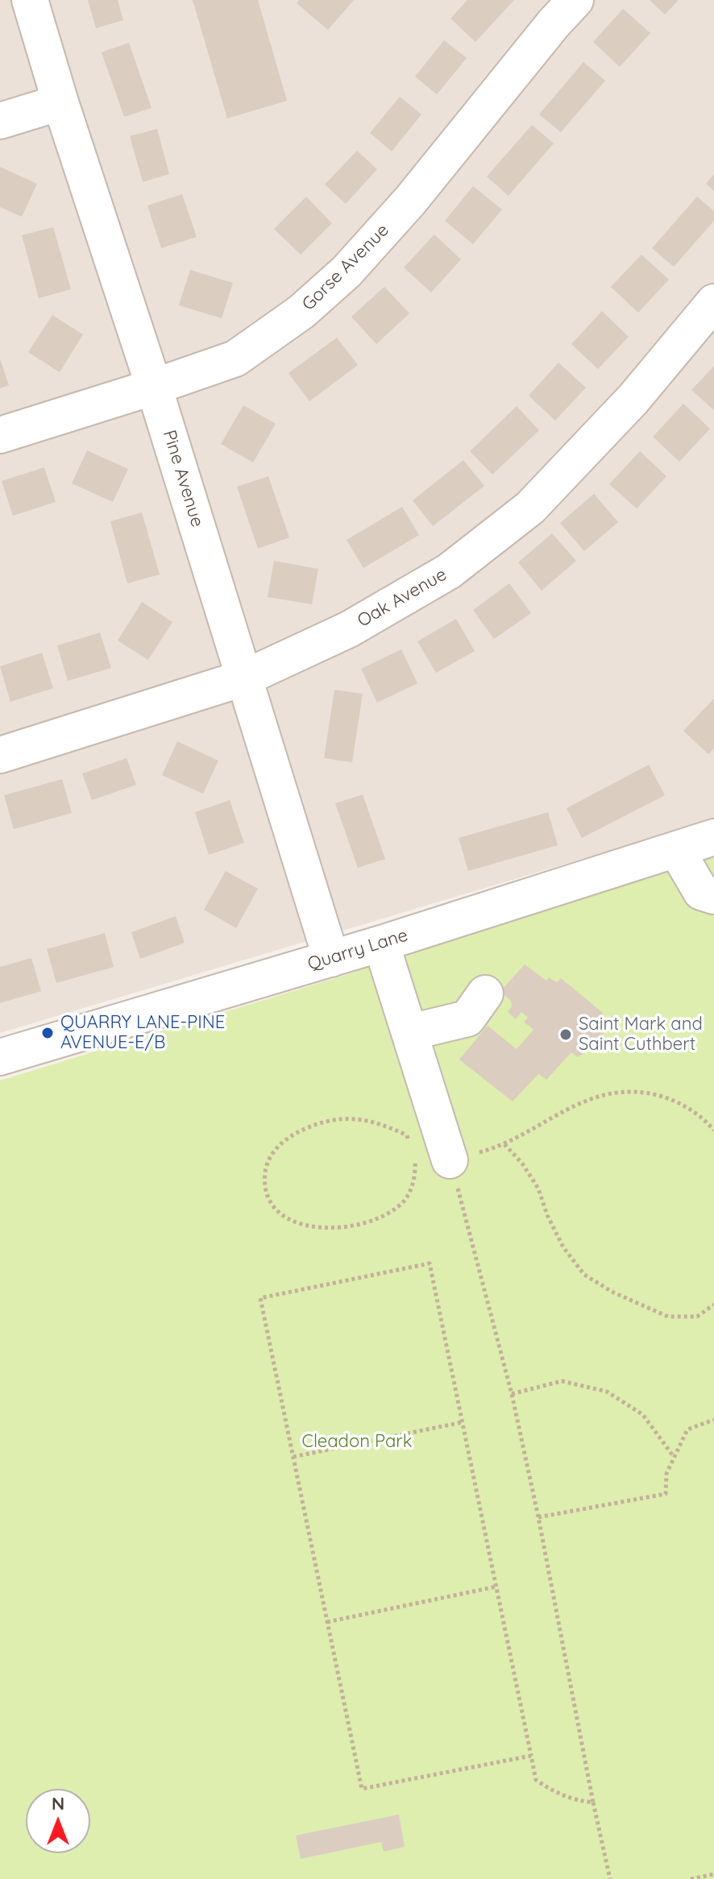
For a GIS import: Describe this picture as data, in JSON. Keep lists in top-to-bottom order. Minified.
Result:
{"streets":{"street":["Gorse Avenue","Pine Avenue","Oak Avenue","Quarry Lane"]},"crossings":[["Gorse Avenue","Pine Avenue"],["Pine Avenue","Oak Avenue"],["Pine Avenue","Quarry Lane"]],"parks":["Cleadon Park"],"places":["QUARRY LANE-PINE AVENUE-E/B","Saint Mark and Saint Cuthbert"],"north":"top"}
